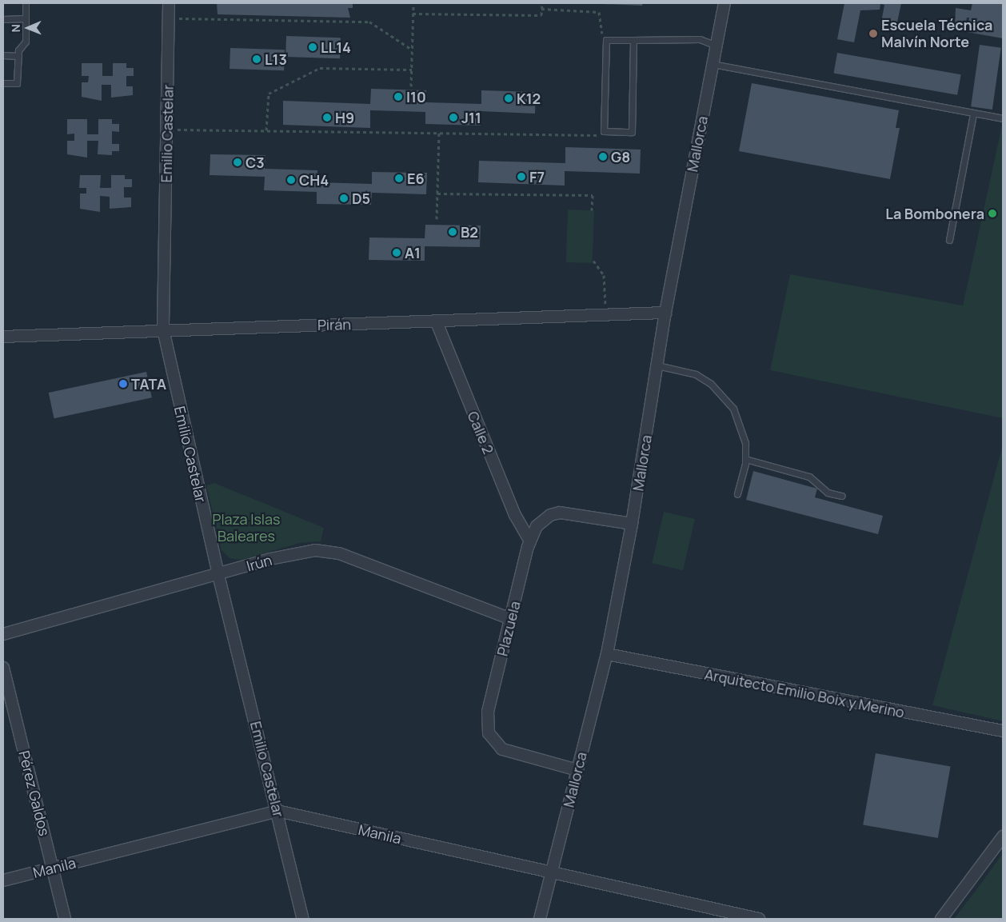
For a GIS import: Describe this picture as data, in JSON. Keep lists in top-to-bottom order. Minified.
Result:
{"streets":{"street":["Emilio Castelar","Mallorca","Pirán","Calle 2","Irún","Plazuela","Arquitecto Emilio Boix y Merino","Pérez Galdos","Manila"]},"crossings":[["Emilio Castelar","Pirán"],["Emilio Castelar","Irún"],["Emilio Castelar","Manila"],["Mallorca","Pirán"],["Mallorca","Plazuela"],["Mallorca","Arquitecto Emilio Boix y Merino"],["Mallorca","Manila"],["Pirán","Calle 2"],["Calle 2","Plazuela"],["Irún","Plazuela"],["Pérez Galdos","Manila"]],"parks":["Plaza Islas Baleares"],"places":["Escuela Técnica Malvín Norte","LL14","L13","I10","K12","H9","J11","G8","C3","F7","E6","CH4","D5","La Bombonera","B2","A1","TATA"],"north":"left"}
